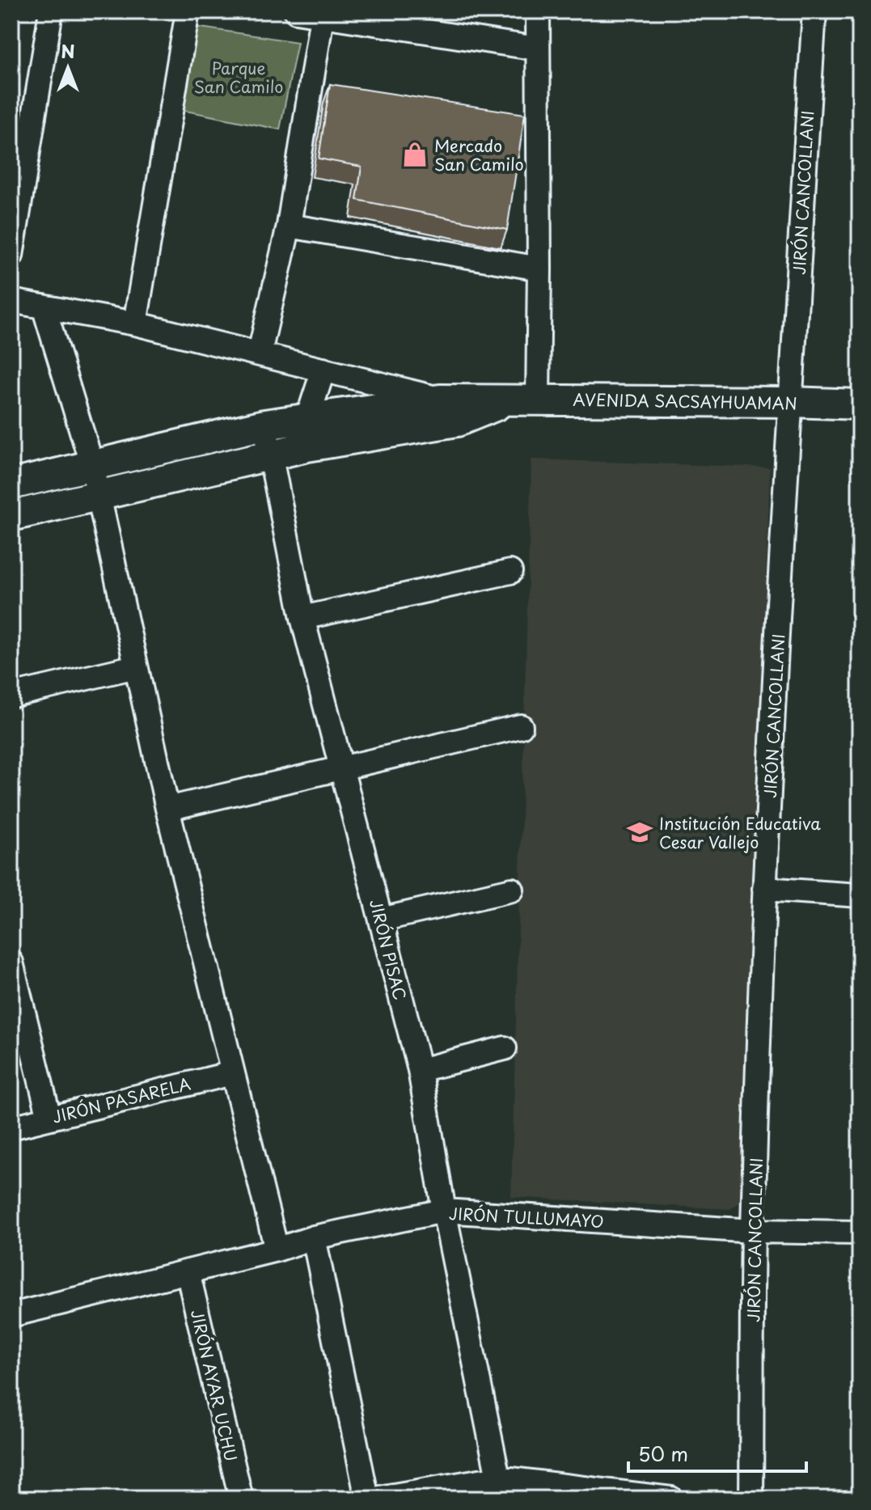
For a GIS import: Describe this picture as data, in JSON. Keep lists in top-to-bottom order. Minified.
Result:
{"streets":{"street":["JIRÓN CANCOLLANI","AVENIDA SACSAYHUAMAN","JIRÓN PISAC","JIRÓN PASARELA","JIRÓN TULLUMAYO","JIRÓN AYAR UCHU"]},"crossings":[["JIRÓN CANCOLLANI","AVENIDA SACSAYHUAMAN"],["JIRÓN CANCOLLANI","JIRÓN TULLUMAYO"],["JIRÓN PISAC","JIRÓN TULLUMAYO"],["JIRÓN TULLUMAYO","JIRÓN AYAR UCHU"]],"parks":["Parque San Camilo"],"places":{"shop":["Mercado San Camilo"],"school or university":["Institución Educativa Cesar Vallejo"]},"scale_bar":"50 m","north":"top"}
